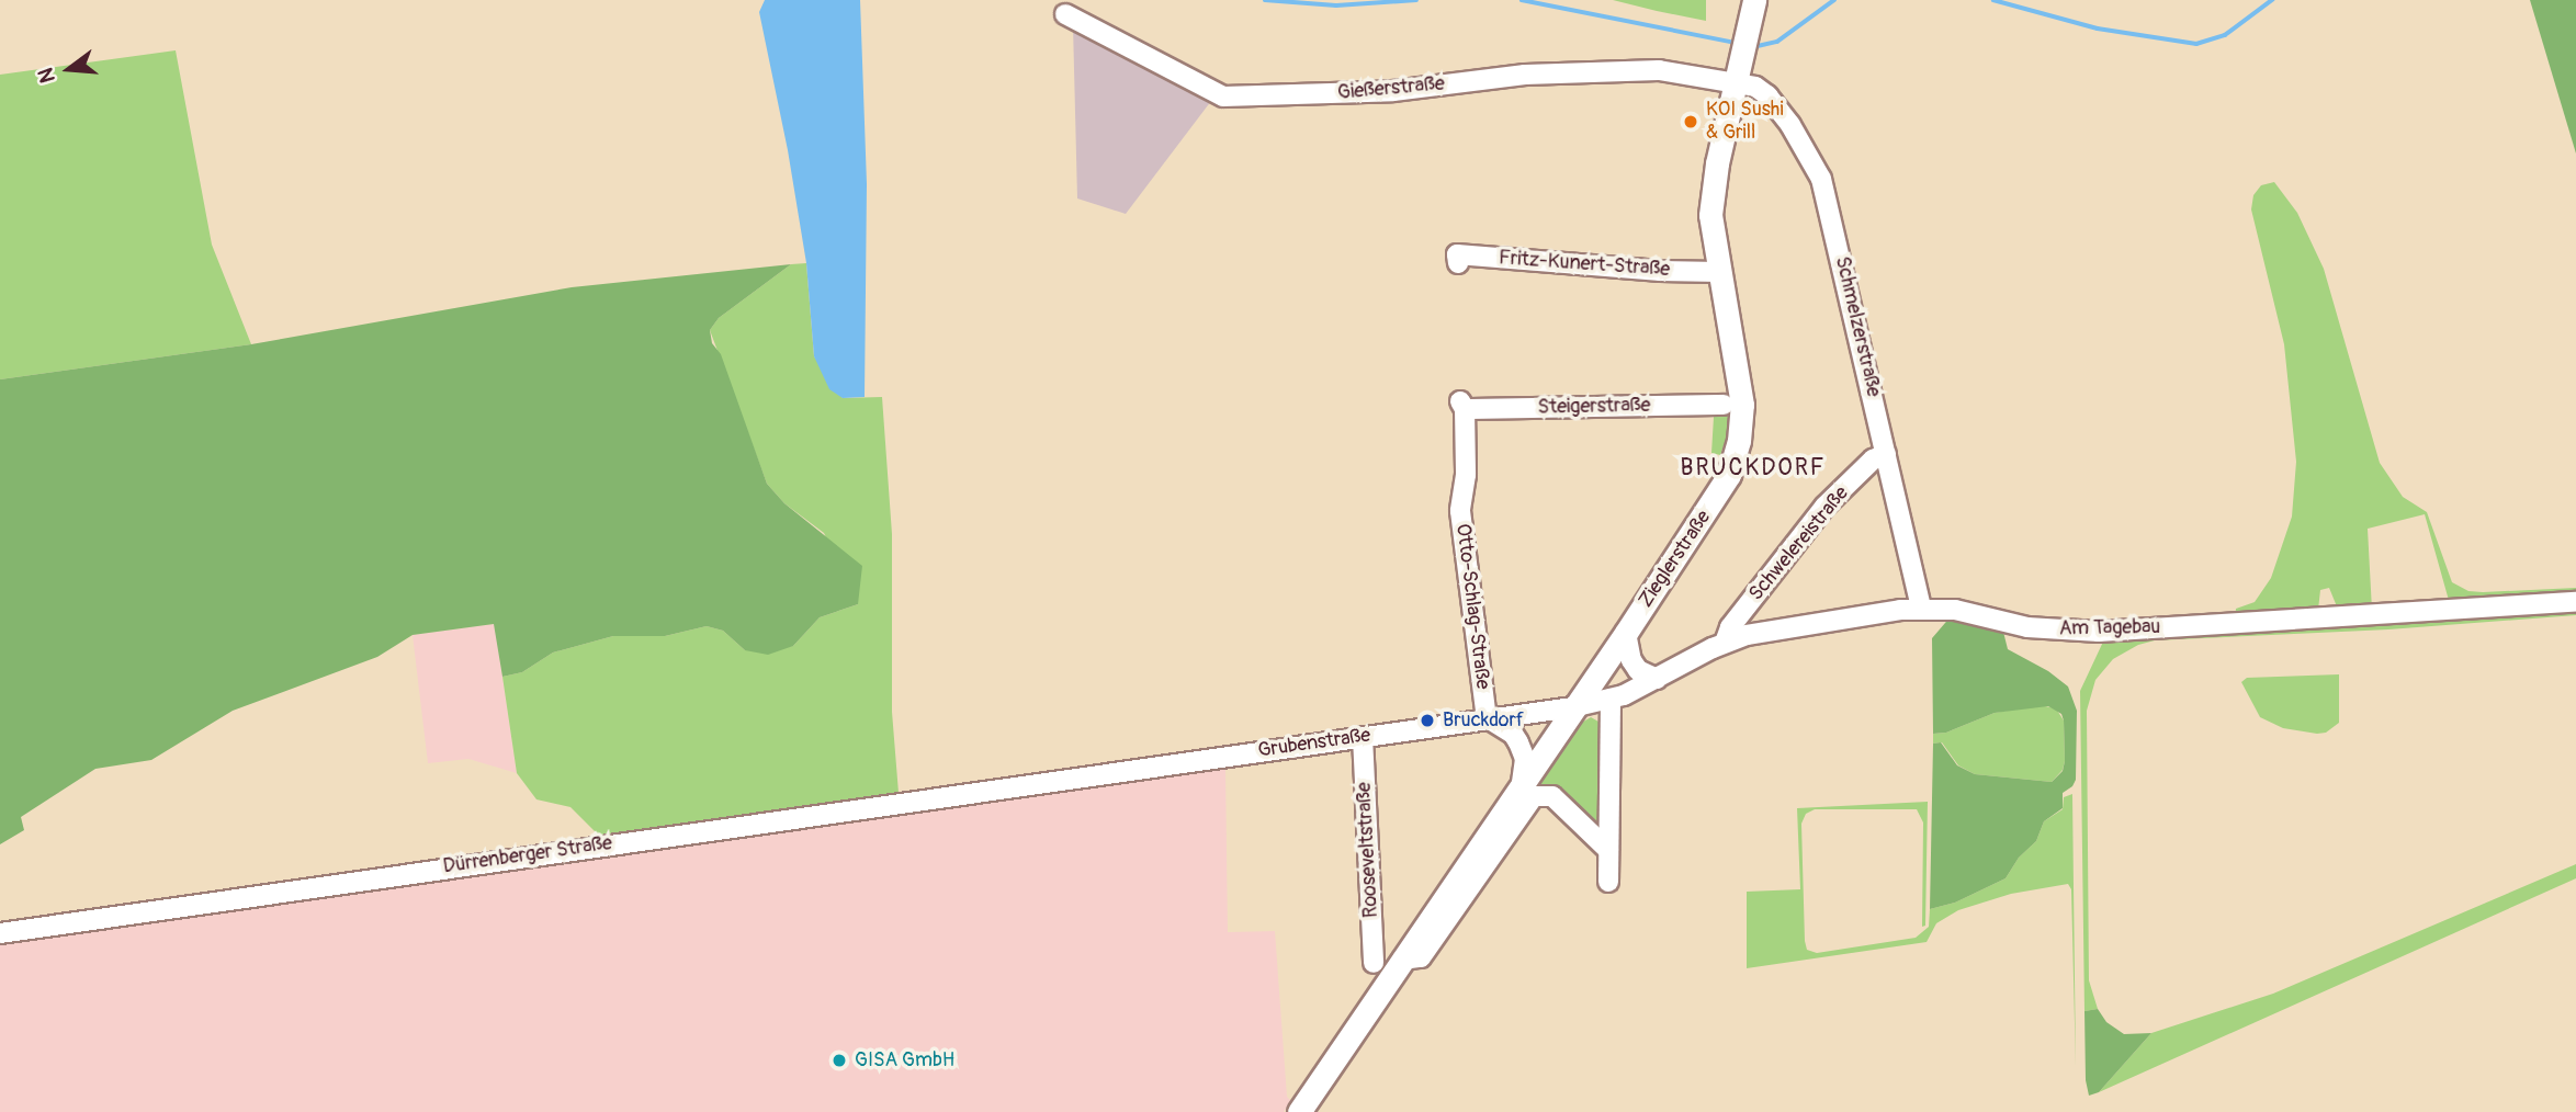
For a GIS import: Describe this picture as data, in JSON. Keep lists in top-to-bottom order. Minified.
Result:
{"streets":{"main road":["Zieglerstraße"],"street":["Gießerstraße","Fritz-Kunert-Straße","Schmelzerstraße","Steigerstraße","Schwelereistraße","Otto-Schlag-Straße","Am Tagebau","Grubenstraße","Rooseveltstraße","Dürrenberger Straße"]},"crossings":[["Gießerstraße","Schmelzerstraße"],["Gießerstraße","Zieglerstraße"],["Fritz-Kunert-Straße","Zieglerstraße"],["Schmelzerstraße","Schwelereistraße"],["Schmelzerstraße","Zieglerstraße"],["Schmelzerstraße","Am Tagebau"],["Steigerstraße","Otto-Schlag-Straße"],["Schwelereistraße","Am Tagebau"],["Zieglerstraße","Am Tagebau"],["Zieglerstraße","Grubenstraße"],["Otto-Schlag-Straße","Grubenstraße"],["Am Tagebau","Grubenstraße"],["Grubenstraße","Rooseveltstraße"],["Grubenstraße","Dürrenberger Straße"]],"districts":["BRUCKDORF"],"places":["KOI Sushi & Grill","Bruckdorf","GISA GmbH"],"north":"left"}
